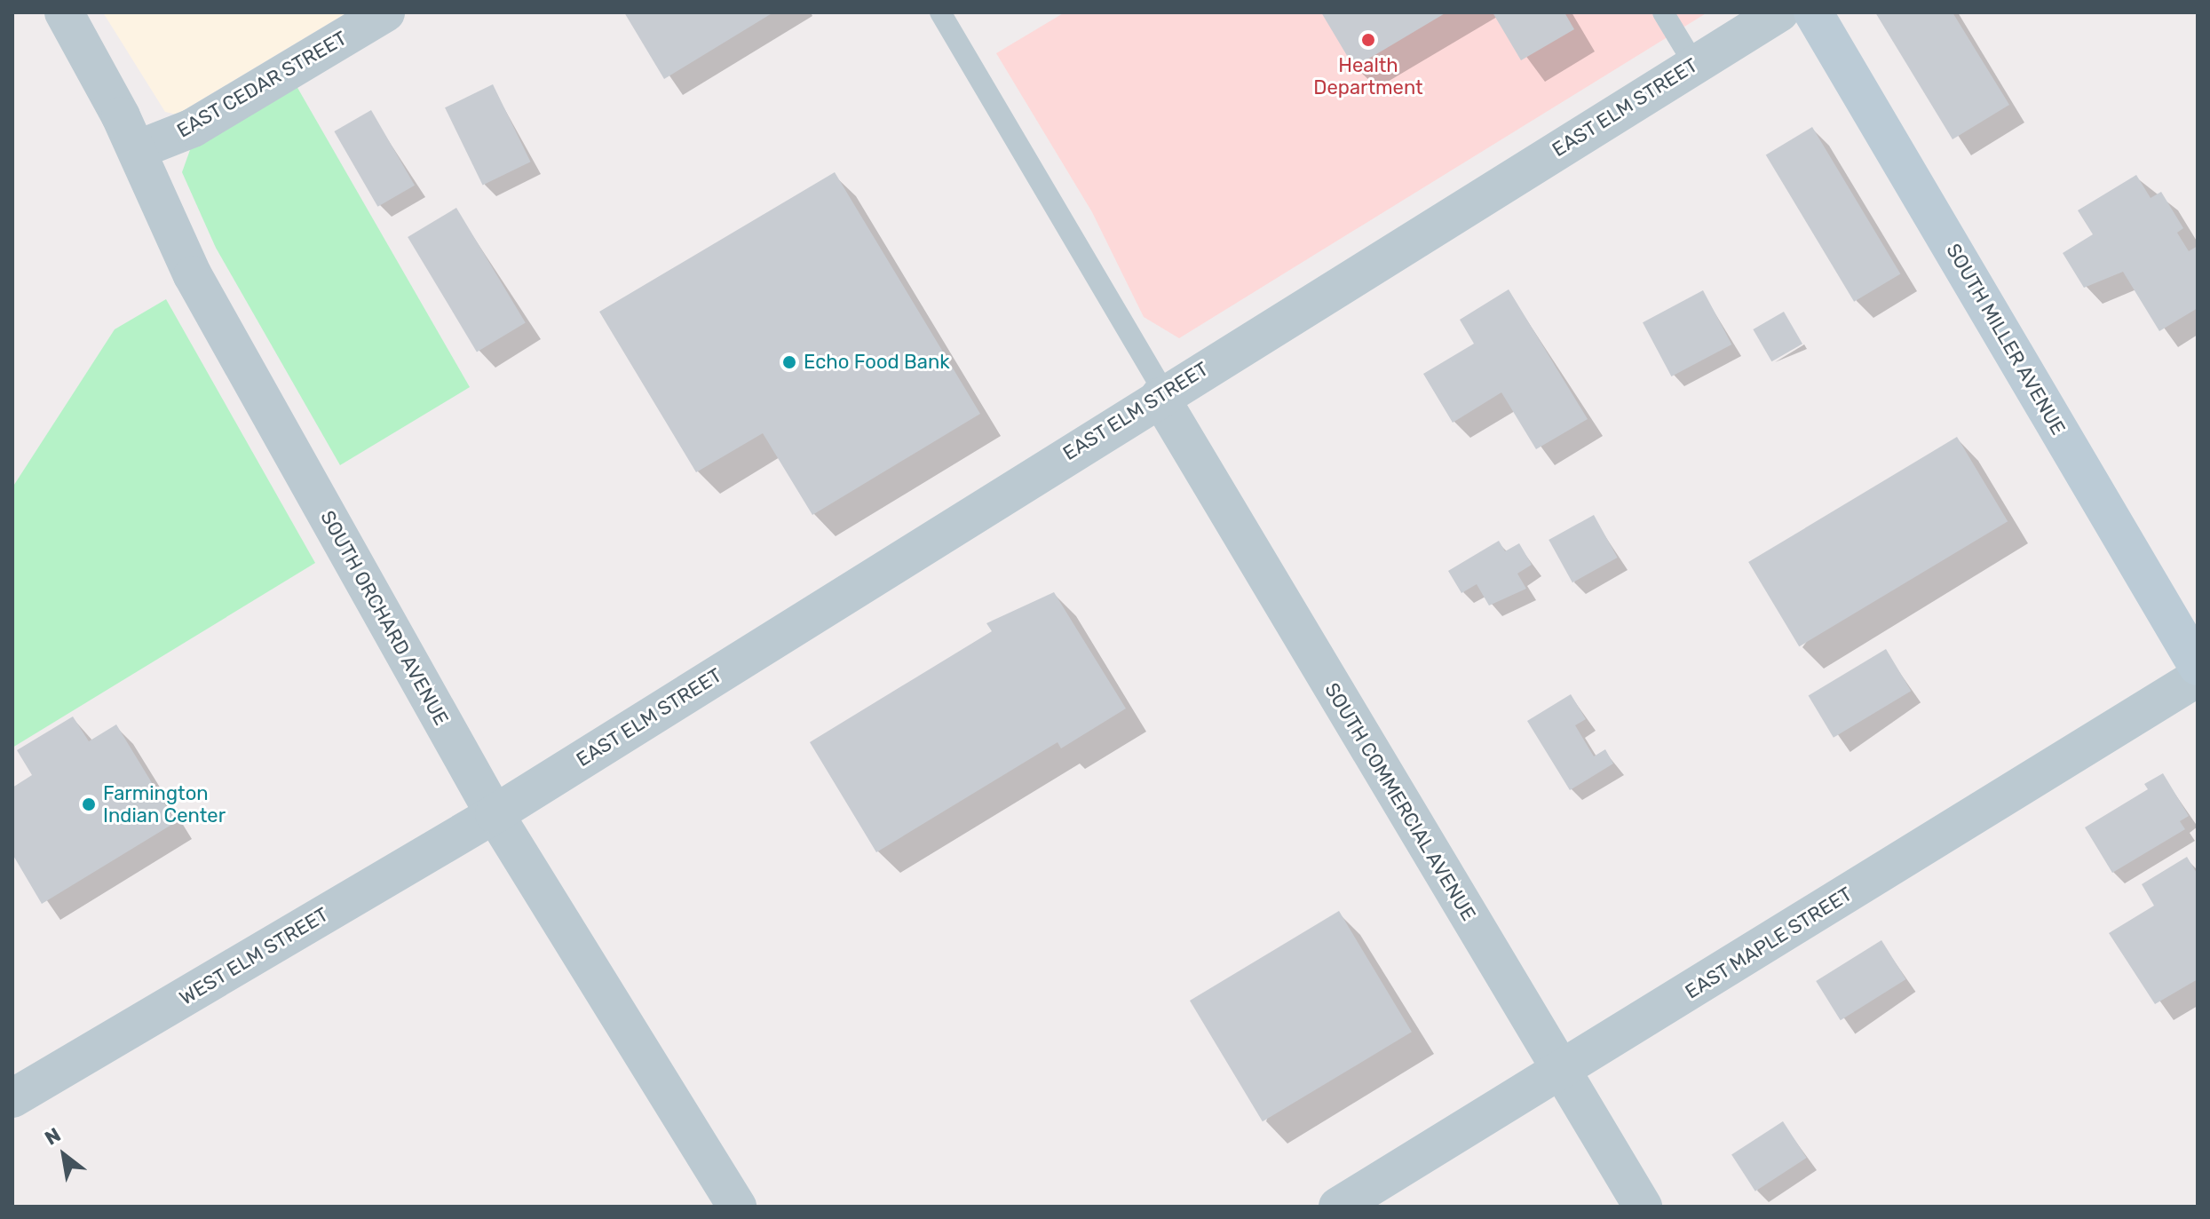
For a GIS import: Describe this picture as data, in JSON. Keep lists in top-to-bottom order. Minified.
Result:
{"streets":{"main road":["SOUTH MILLER AVENUE"],"street":["EAST CEDAR STREET","EAST ELM STREET","SOUTH ORCHARD AVENUE","SOUTH COMMERCIAL AVENUE","EAST MAPLE STREET","WEST ELM STREET"]},"crossings":[["EAST CEDAR STREET","SOUTH ORCHARD AVENUE"],["EAST ELM STREET","SOUTH ORCHARD AVENUE"],["EAST ELM STREET","SOUTH COMMERCIAL AVENUE"],["EAST ELM STREET","WEST ELM STREET"],["SOUTH ORCHARD AVENUE","WEST ELM STREET"],["SOUTH COMMERCIAL AVENUE","EAST MAPLE STREET"]],"places":["Health Department","Echo Food Bank","Farmington Indian Center"],"north":"top left"}
